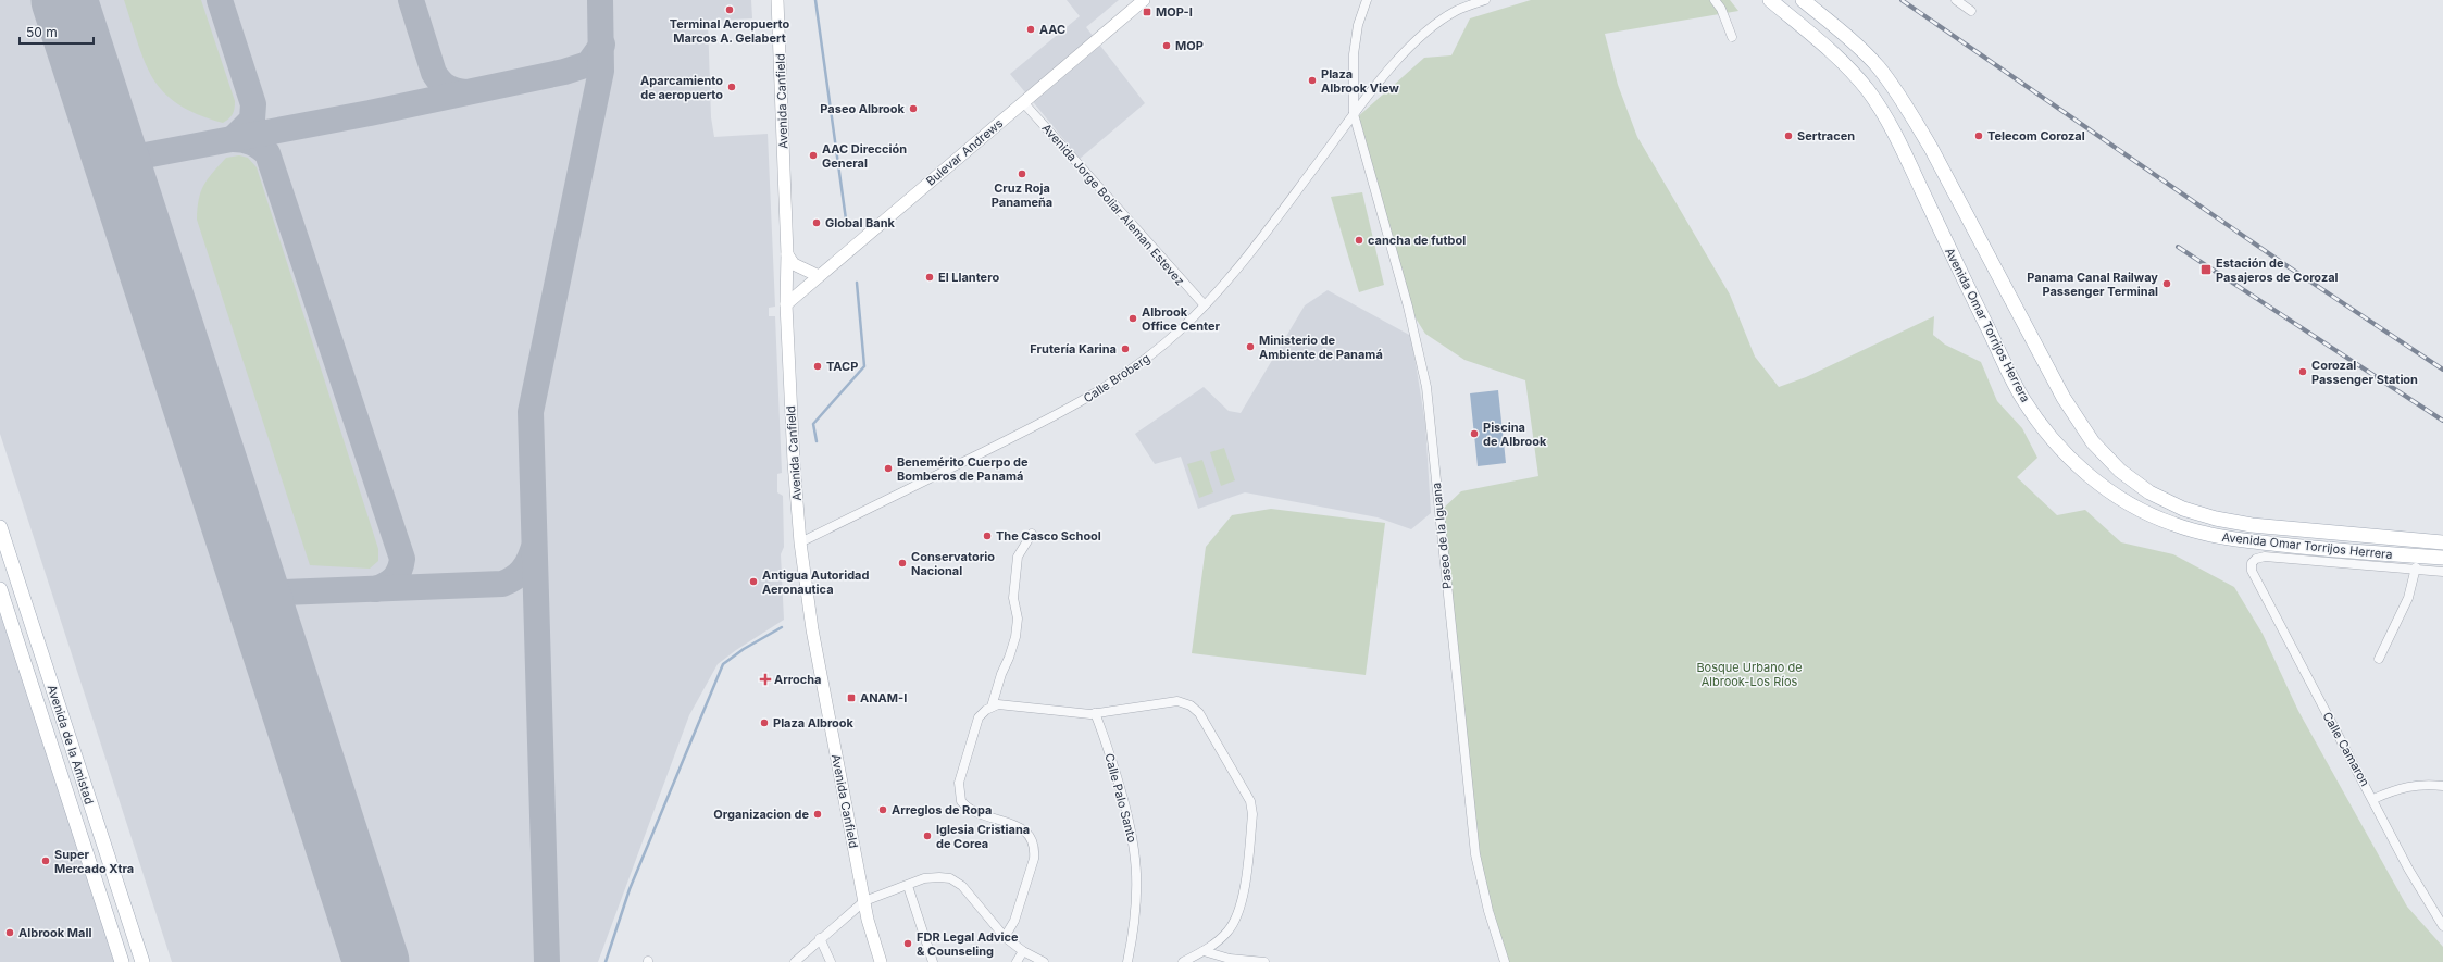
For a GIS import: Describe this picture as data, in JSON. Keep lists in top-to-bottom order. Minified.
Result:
{"streets":{"main road":["Avenida Canfield","Bulevar Andrews","Avenida Omar Torrijos Herrera","Avenida de la Amistad"],"street":["Avenida Jorge Boliar Aleman Estevez","Calle Broberg","Paseo de la Iguana","Calle Camaron","Calle Palo Santo"]},"crossings":[["Avenida Canfield","Bulevar Andrews"],["Avenida Canfield","Calle Broberg"],["Bulevar Andrews","Avenida Jorge Boliar Aleman Estevez"],["Avenida Jorge Boliar Aleman Estevez","Calle Broberg"],["Calle Broberg","Paseo de la Iguana"]],"parks":["Bosque Urbano de Albrook-Los Ríos"],"places":{"other":["Terminal Aeropuerto Marcos A. Gelabert","AAC","MOP","Plaza Albrook View","Aparcamiento de aeropuerto","Paseo Albrook","Sertracen","Telecom Corozal","AAC Dirección General","Cruz Roja Panameña","Global Bank","cancha de futbol","El Llantero","Panama Canal Railway Passenger Terminal","Albrook Office Center","Ministerio de Ambiente de Panamá","Frutería Karina","TACP","Corozal Passenger Station","Piscina de Albrook","Benemérito Cuerpo de Bomberos de Panamá","The Casco School","Conservatorio Nacional","Antigua Autoridad Aeronautica","Plaza Albrook","Arreglos de Ropa","Organizacion de","Iglesia Cristiana de Corea","Super Mercado Xtra","Albrook Mall","FDR Legal Advice & Counseling"],"transit":["MOP-I","Estación de Pasajeros de Corozal","ANAM-I"],"health":["Arrocha"]},"scale_bar":"50 m"}
